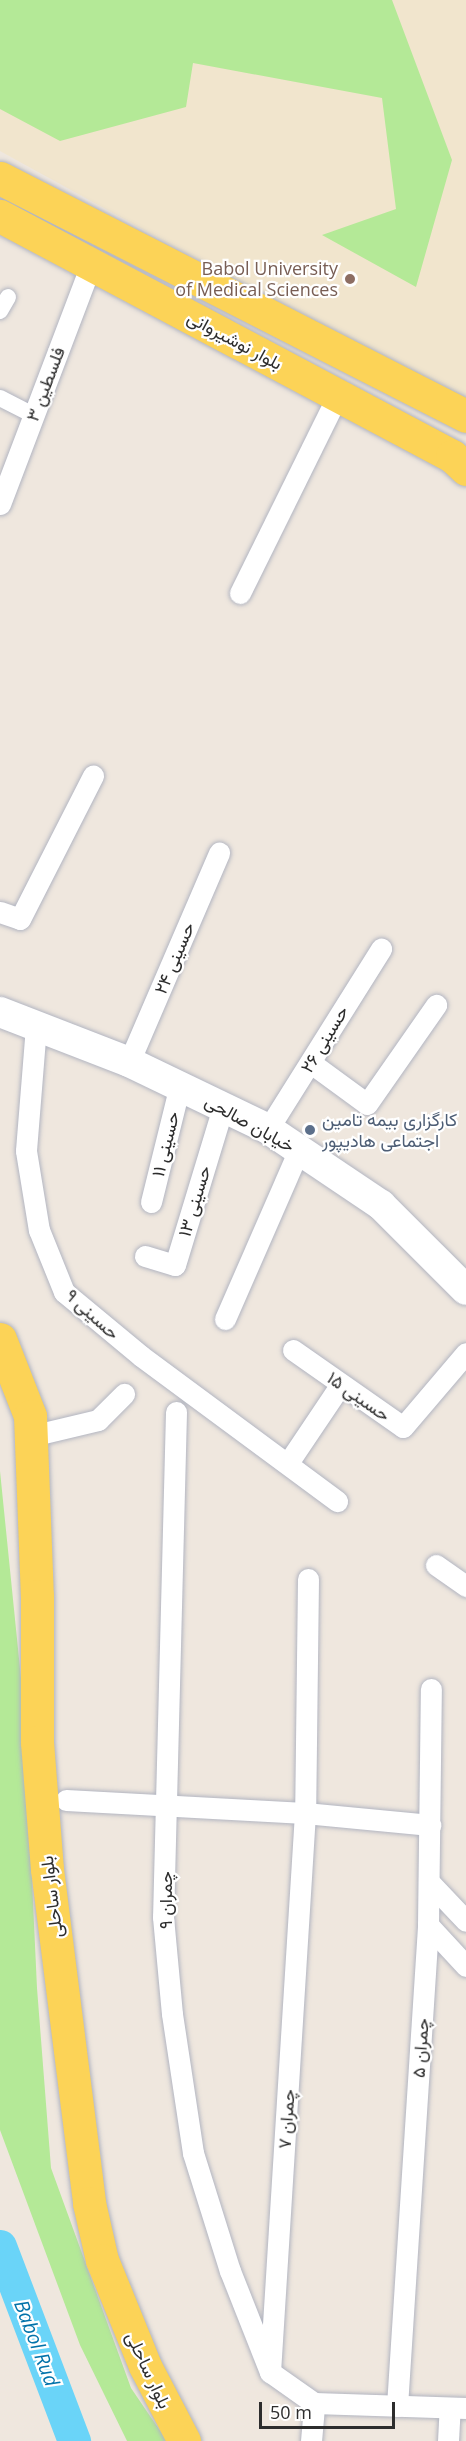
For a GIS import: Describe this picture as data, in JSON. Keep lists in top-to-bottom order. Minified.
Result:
{"streets":{"main road":["بلوار نوشیروانی","خيابان صالحی","بلوار ساحلی"],"street":["فلسطین ۳","حسینی ۲۴","حسینی ۲۶","حسینی ۱۱","حسینی ۱۳","حسینی ٩","حسینی ۱۵","چمران ۹","چمران ۵","چمران ۷"]},"crossings":[["بلوار نوشیروانی","فلسطین ۳"],["حسینی ۲۴","خيابان صالحی"],["حسینی ۲۶","خيابان صالحی"],["خيابان صالحی","حسینی ۱۱"],["خيابان صالحی","حسینی ۱۳"],["خيابان صالحی","حسینی ٩"],["چمران ۹","چمران ۷"]],"water":["Babol Rud"],"places":["Babol University of Medical Sciences","کارگزاری بیمه تامین اجتماعی هادیپور"],"scale_bar":"50 m"}
